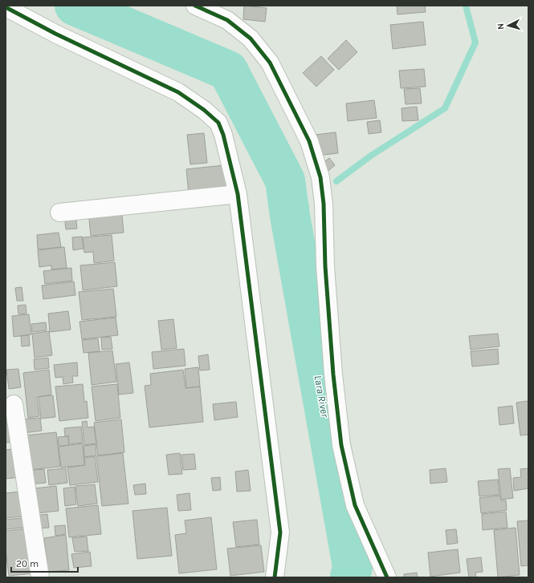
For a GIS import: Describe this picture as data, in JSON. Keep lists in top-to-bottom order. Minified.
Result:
{"water":["Lara River"],"scale_bar":"20 m","north":"left"}
